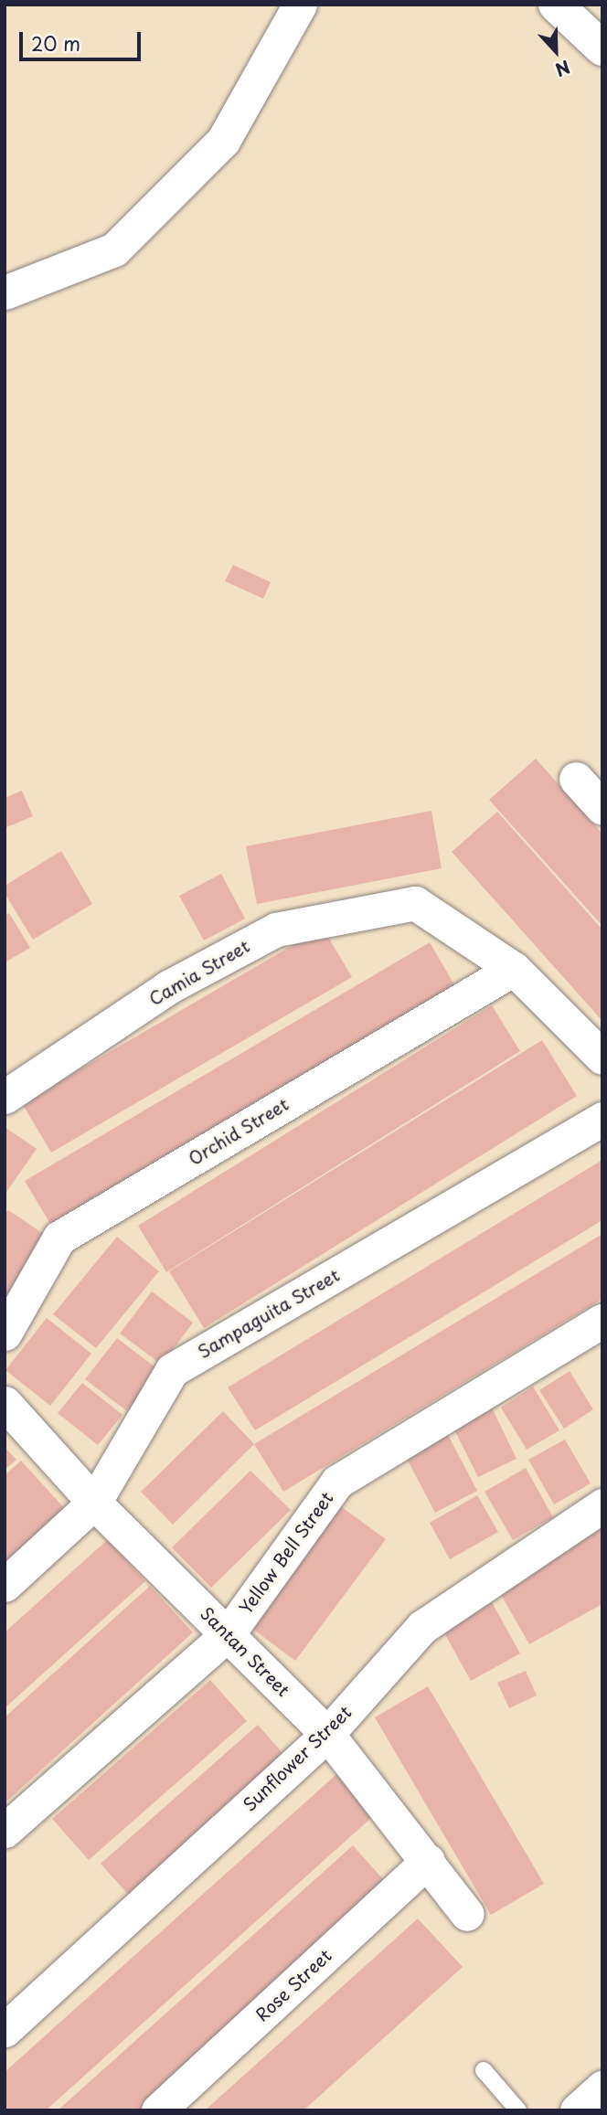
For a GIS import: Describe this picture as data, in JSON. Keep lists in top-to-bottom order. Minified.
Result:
{"streets":{"street":["Camia Street","Orchid Street","Sampaguita Street","Yellow Bell Street","Santan Street","Sunflower Street","Rose Street"]},"crossings":[["Camia Street","Orchid Street"],["Sampaguita Street","Santan Street"],["Yellow Bell Street","Santan Street"],["Santan Street","Sunflower Street"],["Santan Street","Rose Street"]],"scale_bar":"20 m","north":"bottom"}
